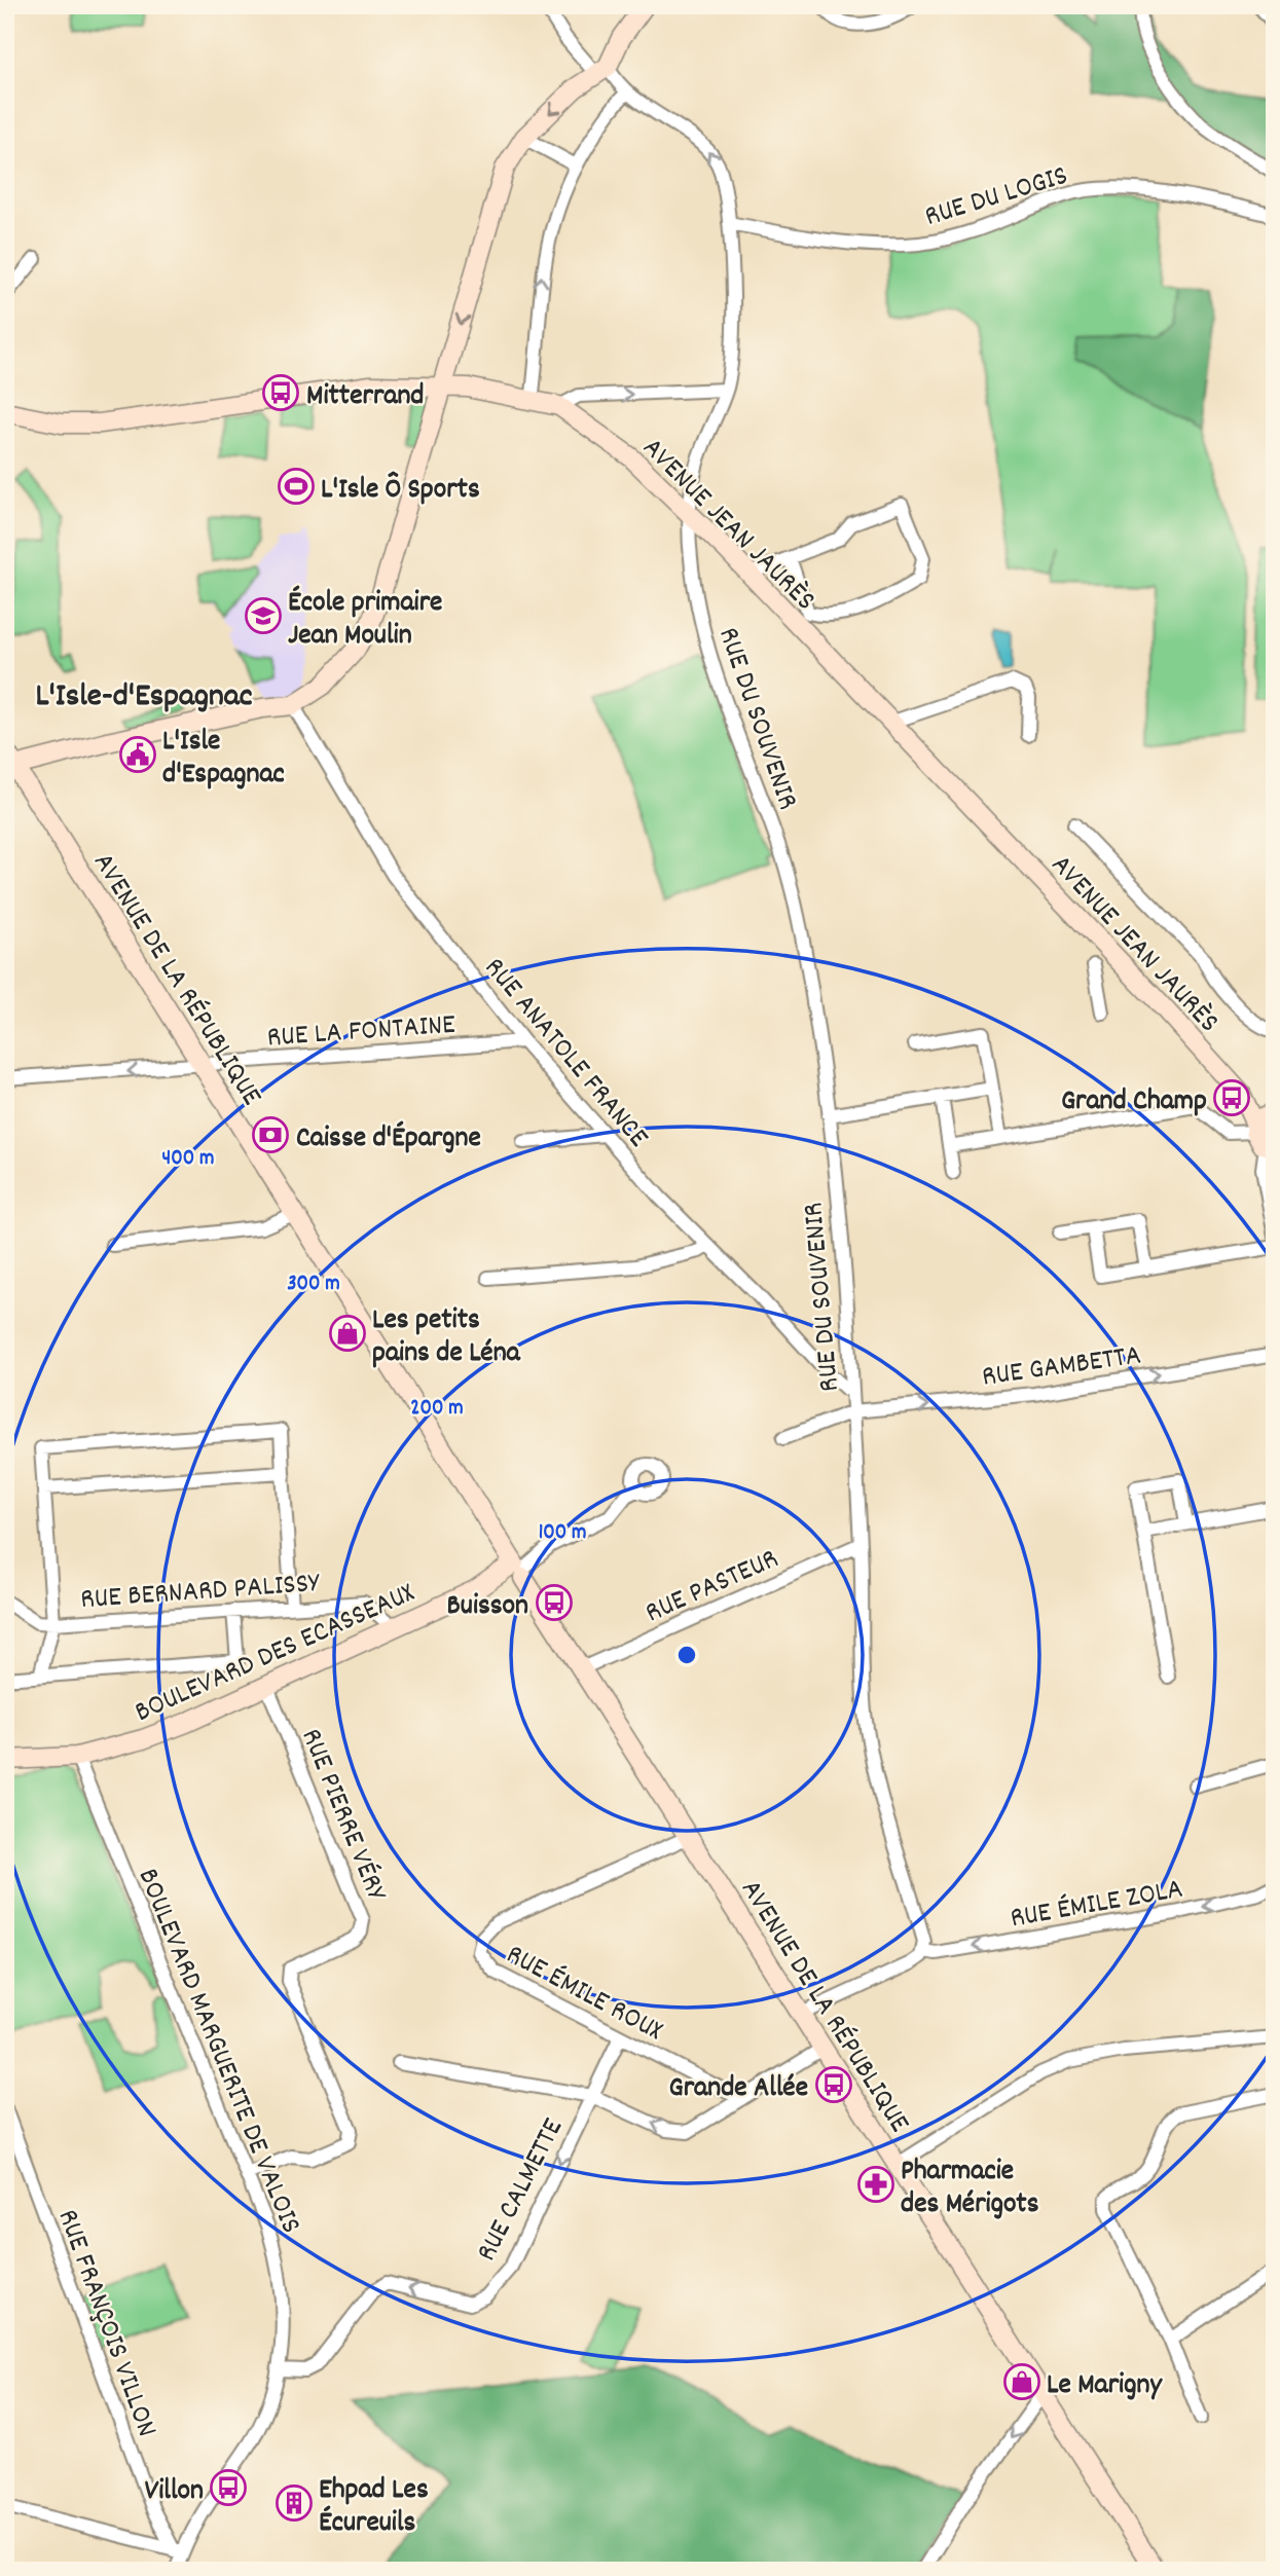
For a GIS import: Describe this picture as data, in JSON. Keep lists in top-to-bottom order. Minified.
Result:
{"streets":{"main road":["AVENUE JEAN JAURÈS","AVENUE DE LA RÉPUBLIQUE","BOULEVARD DES ECASSEAUX"],"street":["RUE DU LOGIS","RUE DU SOUVENIR","RUE LA FONTAINE","RUE ANATOLE FRANCE","RUE GAMBETTA","RUE PASTEUR","RUE BERNARD PALISSY","RUE PIERRE VÉRY","RUE ÉMILE ZOLA","RUE ÉMILE ROUX","BOULEVARD MARGUERITE DE VALOIS","RUE CALMETTE","RUE FRANÇOIS VILLON"]},"crossings":[["RUE DU LOGIS","RUE DU SOUVENIR"],["AVENUE JEAN JAURÈS","RUE DU SOUVENIR"],["RUE DU SOUVENIR","RUE ANATOLE FRANCE"],["RUE DU SOUVENIR","RUE GAMBETTA"],["RUE DU SOUVENIR","RUE PASTEUR"],["RUE DU SOUVENIR","RUE ÉMILE ZOLA"],["AVENUE DE LA RÉPUBLIQUE","RUE LA FONTAINE"],["AVENUE DE LA RÉPUBLIQUE","RUE PASTEUR"],["AVENUE DE LA RÉPUBLIQUE","BOULEVARD DES ECASSEAUX"],["AVENUE DE LA RÉPUBLIQUE","RUE ÉMILE ROUX"],["RUE LA FONTAINE","RUE ANATOLE FRANCE"],["RUE BERNARD PALISSY","BOULEVARD DES ECASSEAUX"],["BOULEVARD DES ECASSEAUX","RUE PIERRE VÉRY"],["BOULEVARD DES ECASSEAUX","BOULEVARD MARGUERITE DE VALOIS"],["RUE PIERRE VÉRY","BOULEVARD MARGUERITE DE VALOIS"],["BOULEVARD MARGUERITE DE VALOIS","RUE CALMETTE"]],"one_way":["RUE LA FONTAINE","RUE GAMBETTA","RUE ÉMILE ZOLA","RUE CALMETTE"],"districts":["L'Isle-d'Espagnac"],"places":{"bus stop":["Mitterrand","Grand Champ","Buisson","Grande Allée","Villon"],"sports":["L'Isle Ô Sports"],"school or university":["École primaire Jean Moulin"],"public building":["L'Isle d'Espagnac"],"bank":["Caisse d'Épargne"],"shop":["Les petits pains de Léna","Le Marigny"],"pharmacy":["Pharmacie des Mérigots"],"building":["Ehpad Les Écureuils"]},"rings":["400 m","300 m","200 m","100 m"]}
